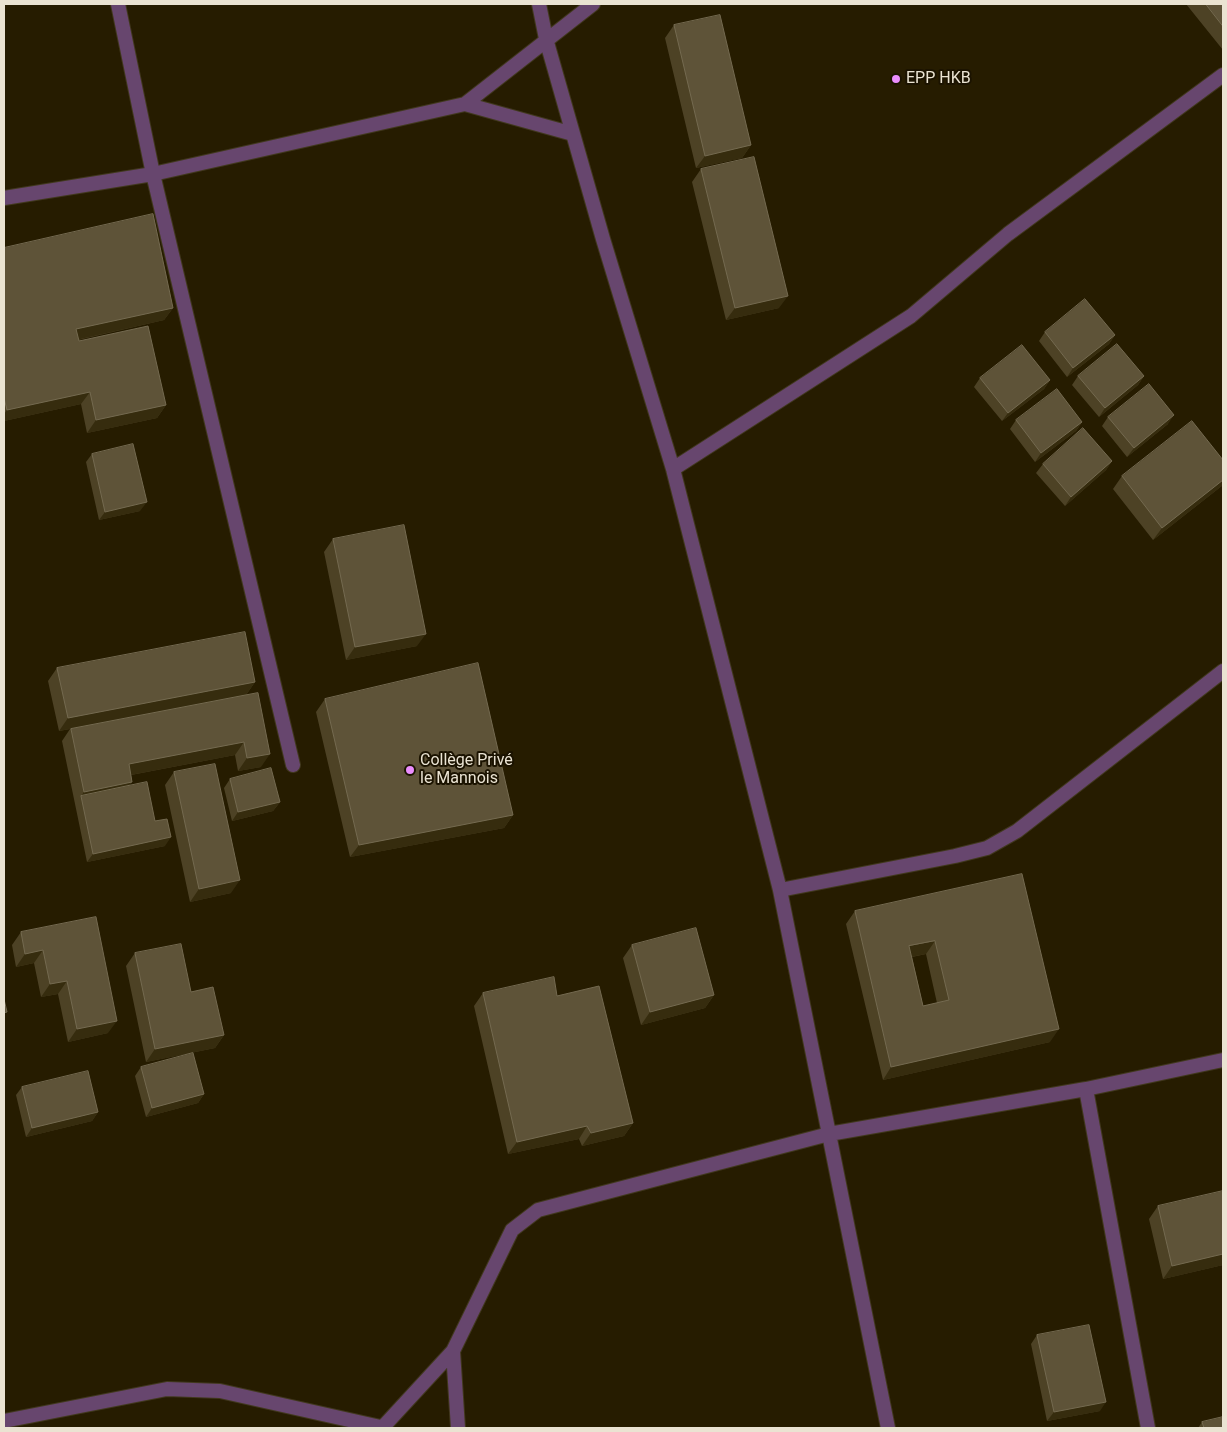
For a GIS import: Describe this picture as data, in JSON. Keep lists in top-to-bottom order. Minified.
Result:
{"places":["EPP HKB","Collège Privé le Mannois"]}
